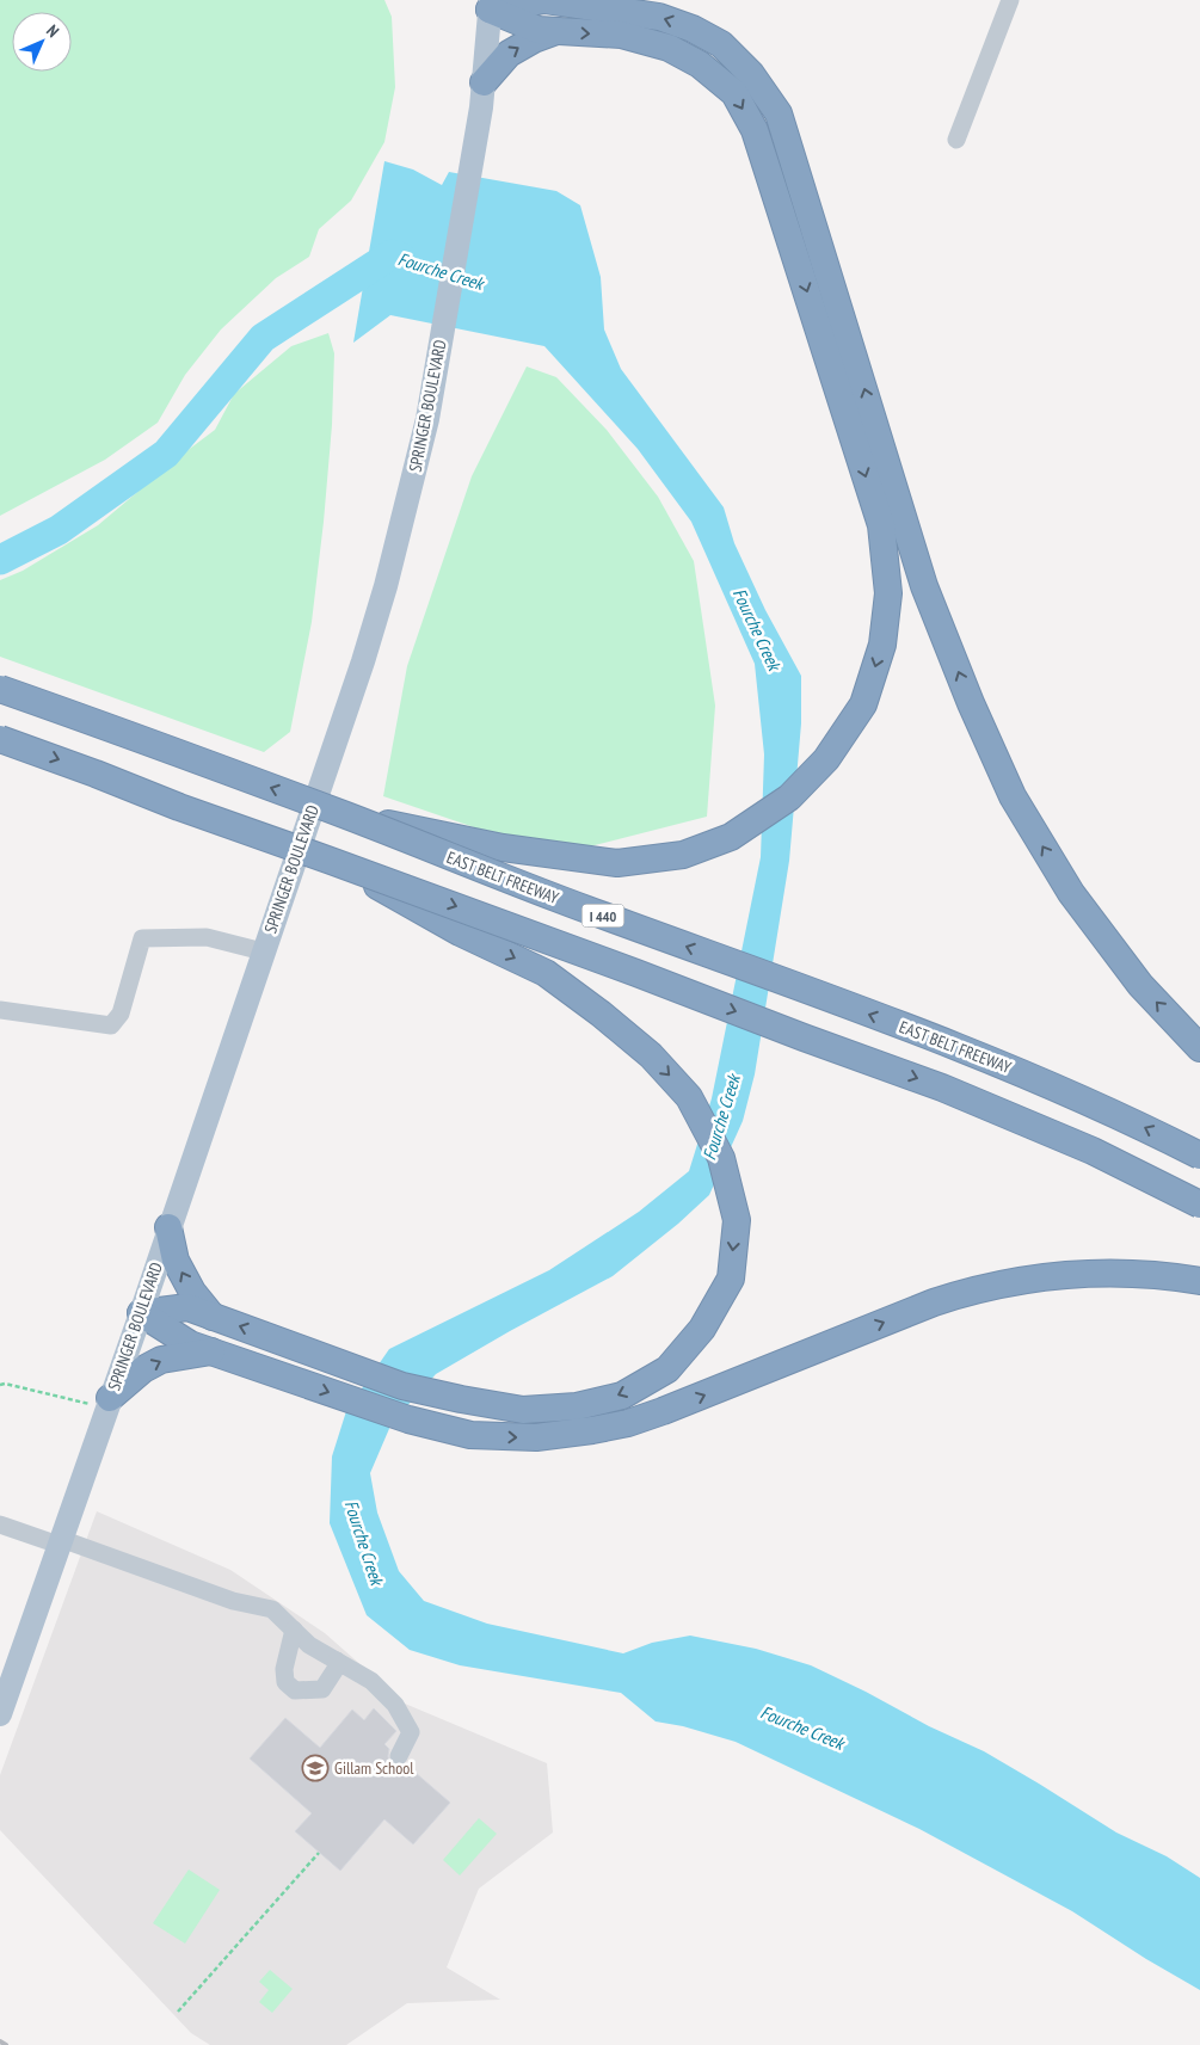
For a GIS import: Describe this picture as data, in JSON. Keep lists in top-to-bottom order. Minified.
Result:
{"streets":{"highway":["EAST BELT FREEWAY","I 440"],"main road":["SPRINGER BOULEVARD"]},"water":["Fourche Creek"],"places":{"school or university":["Gillam School"]},"north":"top right"}
